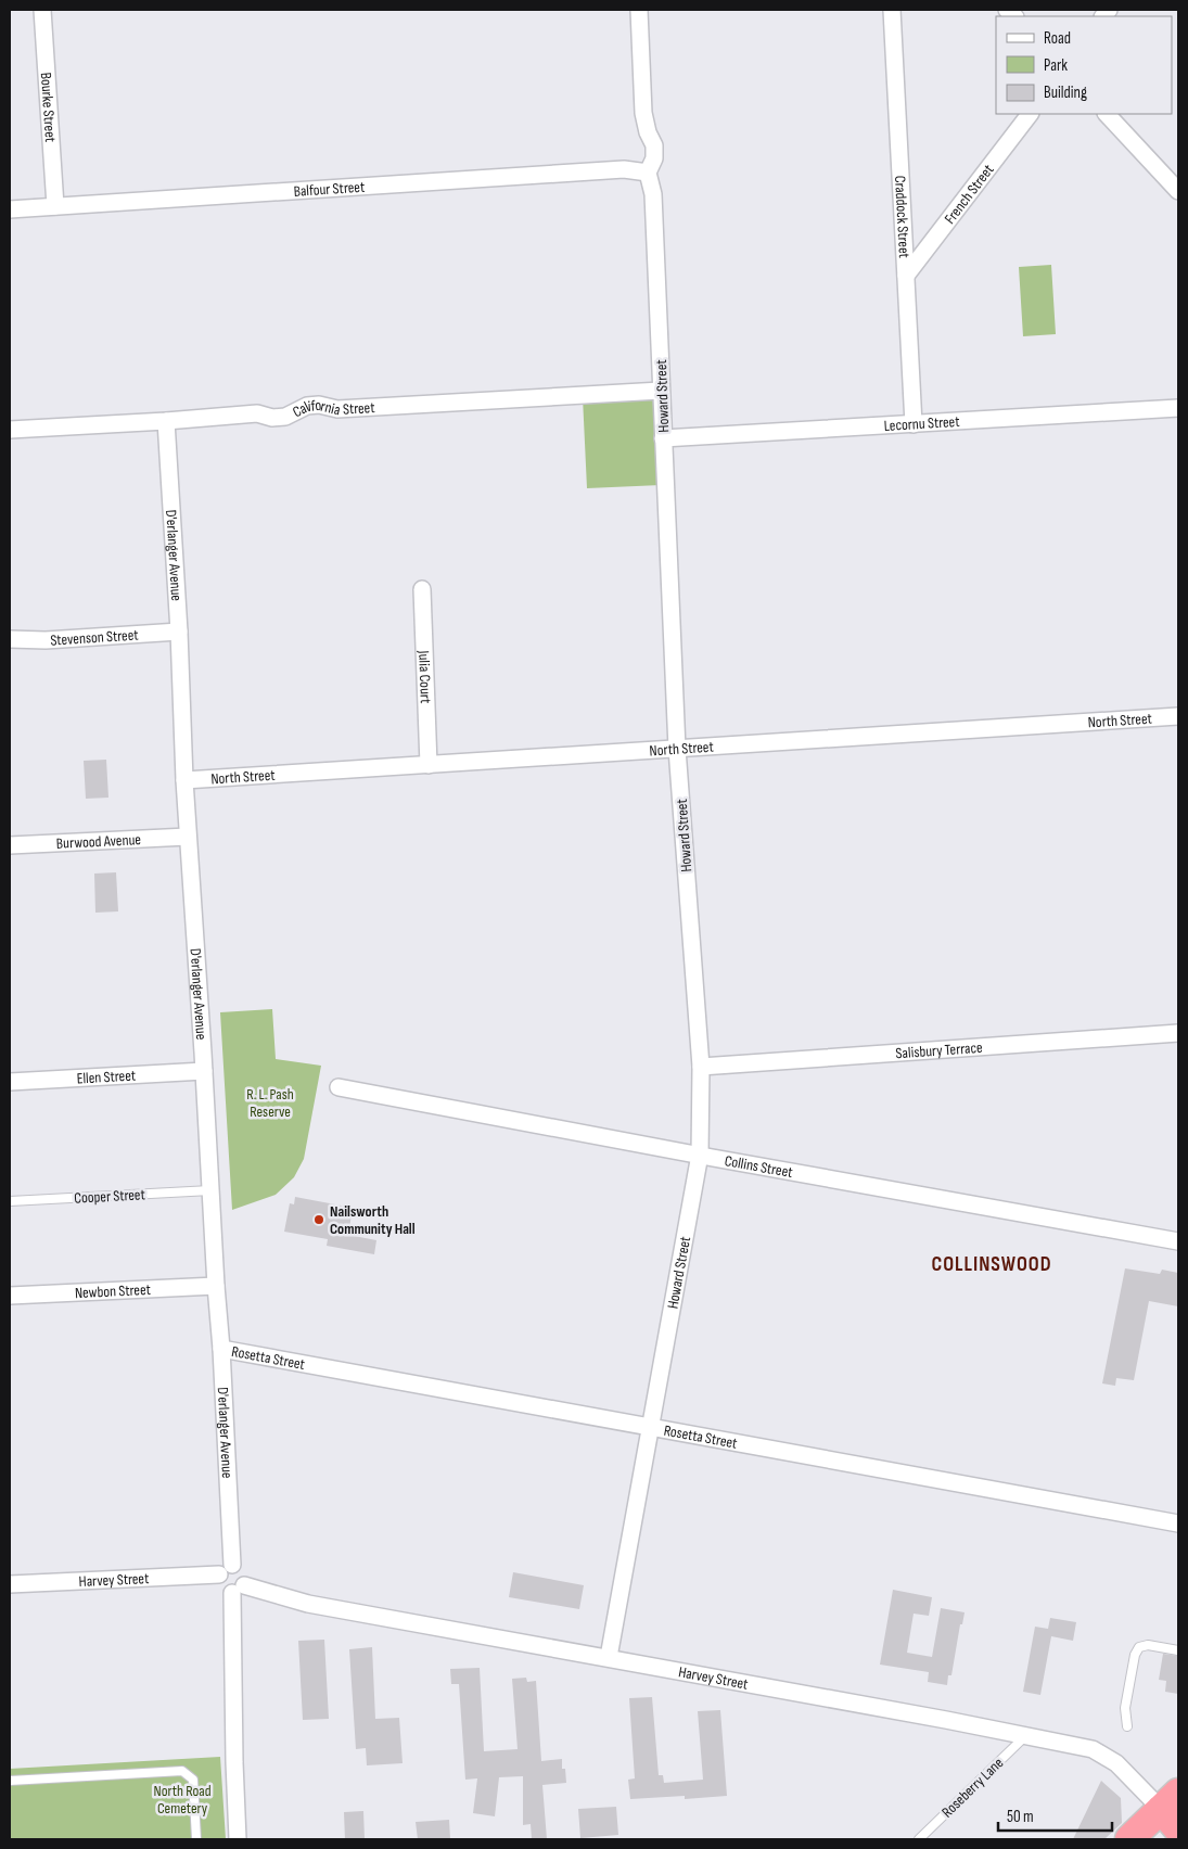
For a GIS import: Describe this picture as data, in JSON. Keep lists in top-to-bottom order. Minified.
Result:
{"streets":{"street":["Bourke Street","Balfour Street","French Street","Craddock Street","Howard Street","California Street","Lecornu Street","D'erlanger Avenue","Stevenson Street","Julia Court","North Street","Burwood Avenue","Salisbury Terrace","Ellen Street","Collins Street","Newbon Street","Rosetta Street","Harvey Street"],"lane":["Cooper Street","Roseberry Lane"]},"crossings":[["Bourke Street","Balfour Street"],["Balfour Street","Howard Street"],["French Street","Craddock Street"],["Craddock Street","Lecornu Street"],["Howard Street","California Street"],["Howard Street","Lecornu Street"],["Howard Street","North Street"],["Howard Street","Salisbury Terrace"],["Howard Street","Collins Street"],["Howard Street","Rosetta Street"],["Howard Street","Harvey Street"],["California Street","D'erlanger Avenue"],["D'erlanger Avenue","Stevenson Street"],["D'erlanger Avenue","North Street"],["D'erlanger Avenue","Burwood Avenue"],["D'erlanger Avenue","Ellen Street"],["D'erlanger Avenue","Cooper Street"],["D'erlanger Avenue","Newbon Street"],["D'erlanger Avenue","Rosetta Street"],["D'erlanger Avenue","Harvey Street"],["Julia Court","North Street"],["Harvey Street","Roseberry Lane"]],"districts":["COLLINSWOOD"],"parks":["R. L. Pash Reserve","North Road Cemetery"],"places":["Nailsworth Community Hall"],"legend":["Road","Park","Building"],"scale_bar":"50 m"}
